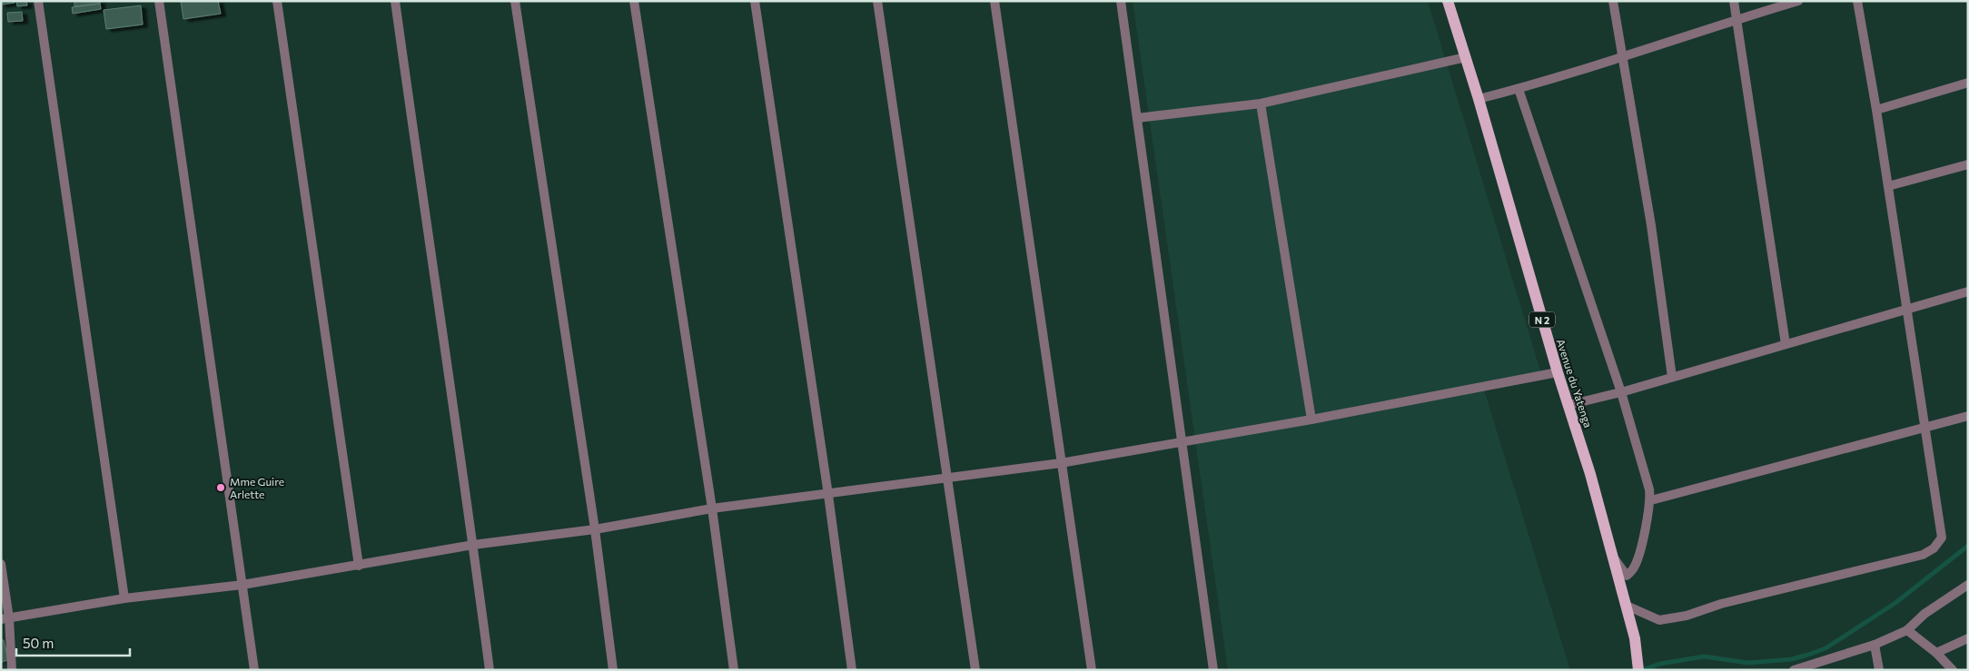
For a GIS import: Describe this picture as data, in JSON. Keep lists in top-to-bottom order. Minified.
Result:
{"streets":{"main road":["N 2","Avenue du Yatenga"]},"places":["Mme Guire Arlette"],"scale_bar":"50 m"}
